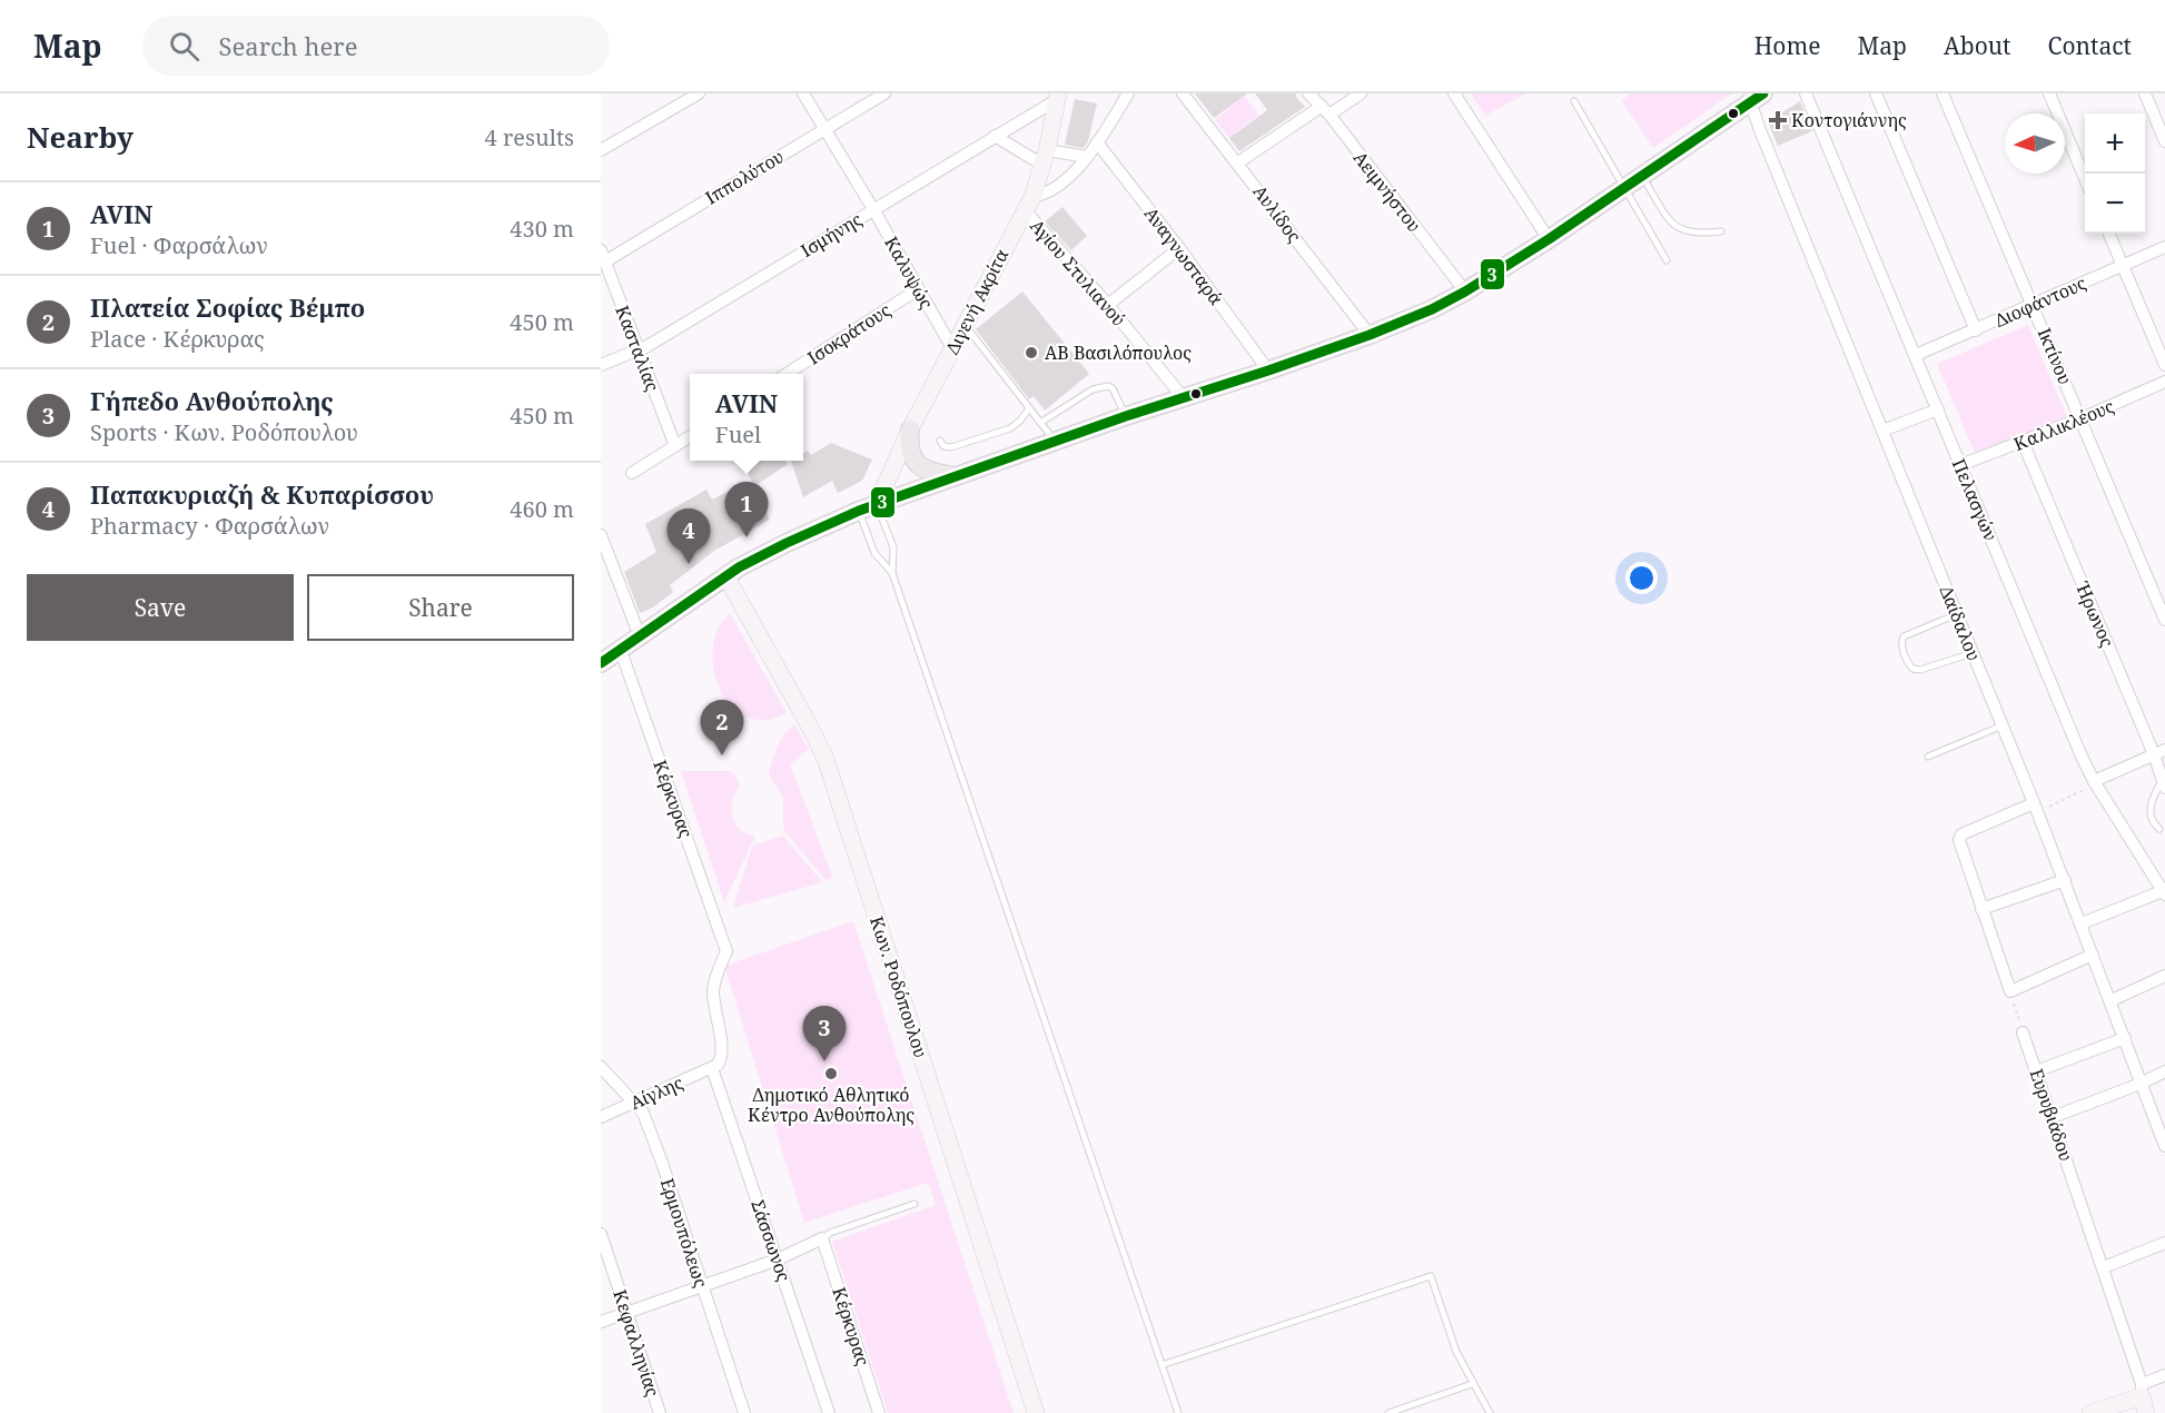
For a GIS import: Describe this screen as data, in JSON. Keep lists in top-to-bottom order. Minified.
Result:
{"streets":{"street":["Ιππολύτου","Αειμνήστου","Αυλίδος","Ισμήνης","Αναγνωσταρά","Καλυψώς","Αγίου Στυλιανού","Διγενή Ακρίτα","Διοφάντους","Ισοκράτους","Κασταλίας","Ικτίνου","Καλλικλέους","Πελασγών","Ήρωνος","Δαίδαλου","Κέρκυρας","Κων. Ροδόπουλου","Αίγλης","Ευρυβιάδου","Ερμουπόλεως","Σάσσωνος","Κεφαλληνίας"]},"crossings":[["Ιππολύτου","Καλυψώς"],["Ιππολύτου","Κασταλίας"],["Ισμήνης","Καλυψώς"],["Ισμήνης","Διγενή Ακρίτα"],["Ισμήνης","Κασταλίας"],["Καλυψώς","Διγενή Ακρίτα"],["Καλυψώς","Ισοκράτους"],["Αγίου Στυλιανού","Διγενή Ακρίτα"],["Διοφάντους","Ικτίνου"],["Διοφάντους","Πελασγών"],["Ικτίνου","Καλλικλέους"],["Καλλικλέους","Πελασγών"],["Καλλικλέους","Ήρωνος"],["Κέρκυρας","Αίγλης"],["Κέρκυρας","Σάσσωνος"],["Αίγλης","Ερμουπόλεως"],["Αίγλης","Σάσσωνος"]],"places":{"health":["Κοντογιάννης"],"other":["ΑΒ Βασιλόπουλος","Δημοτικό Αθλητικό Κέντρο Ανθούπολης"]},"lines":["transit line 3"],"north":"left","page":{"header":"Map","search":"Search here","nav":["Home","Map","About","Contact"],"heading":["Nearby","4 results"],"map_buttons":["+","−"],"list":[{"mark":"1","name":"AVIN","note":"Fuel · Φαρσάλων","value":"430 m"},{"mark":"2","name":"Πλατεία Σοφίας Βέμπο","note":"Place · Κέρκυρας","value":"450 m"},{"mark":"3","name":"Γήπεδο Ανθούπολης","note":"Sports · Κων. Ροδόπουλου","value":"450 m"},{"mark":"4","name":"Παπακυριαζή & Κυπαρίσσου","note":"Pharmacy · Φαρσάλων","value":"460 m"}],"popup":["AVIN","Fuel"],"pins":["1","4","2","3"],"buttons":["Save","Share"]}}
